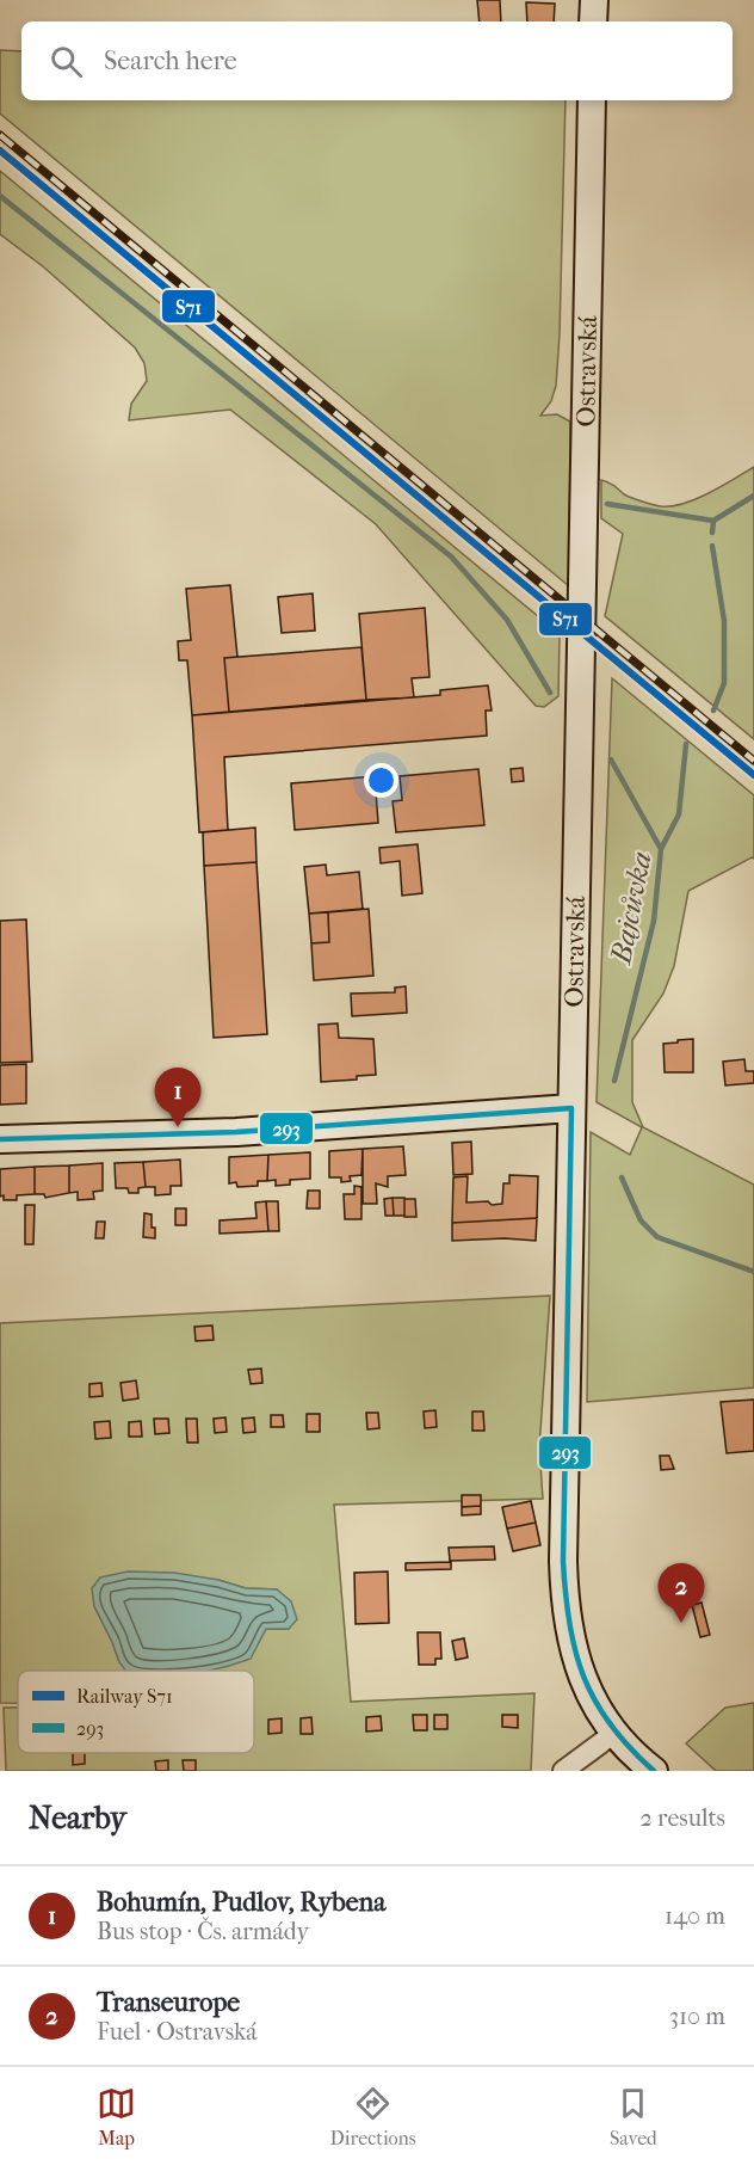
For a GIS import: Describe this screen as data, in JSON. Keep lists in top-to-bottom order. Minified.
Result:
{"streets":{"main road":["Ostravská"]},"water":["Bajcůvka"],"lines":["rail line S71","transit line 293"],"legend":["Railway S71","293"],"page":{"search":"Search here","pins":["1","2"],"heading":["Nearby","2 results"],"list":[{"mark":"1","name":"Bohumín, Pudlov, Rybena","note":"Bus stop · Čs. armády","value":"140 m"},{"mark":"2","name":"Transeurope","note":"Fuel · Ostravská","value":"310 m"}],"nav":["Map","Directions","Saved"]}}
